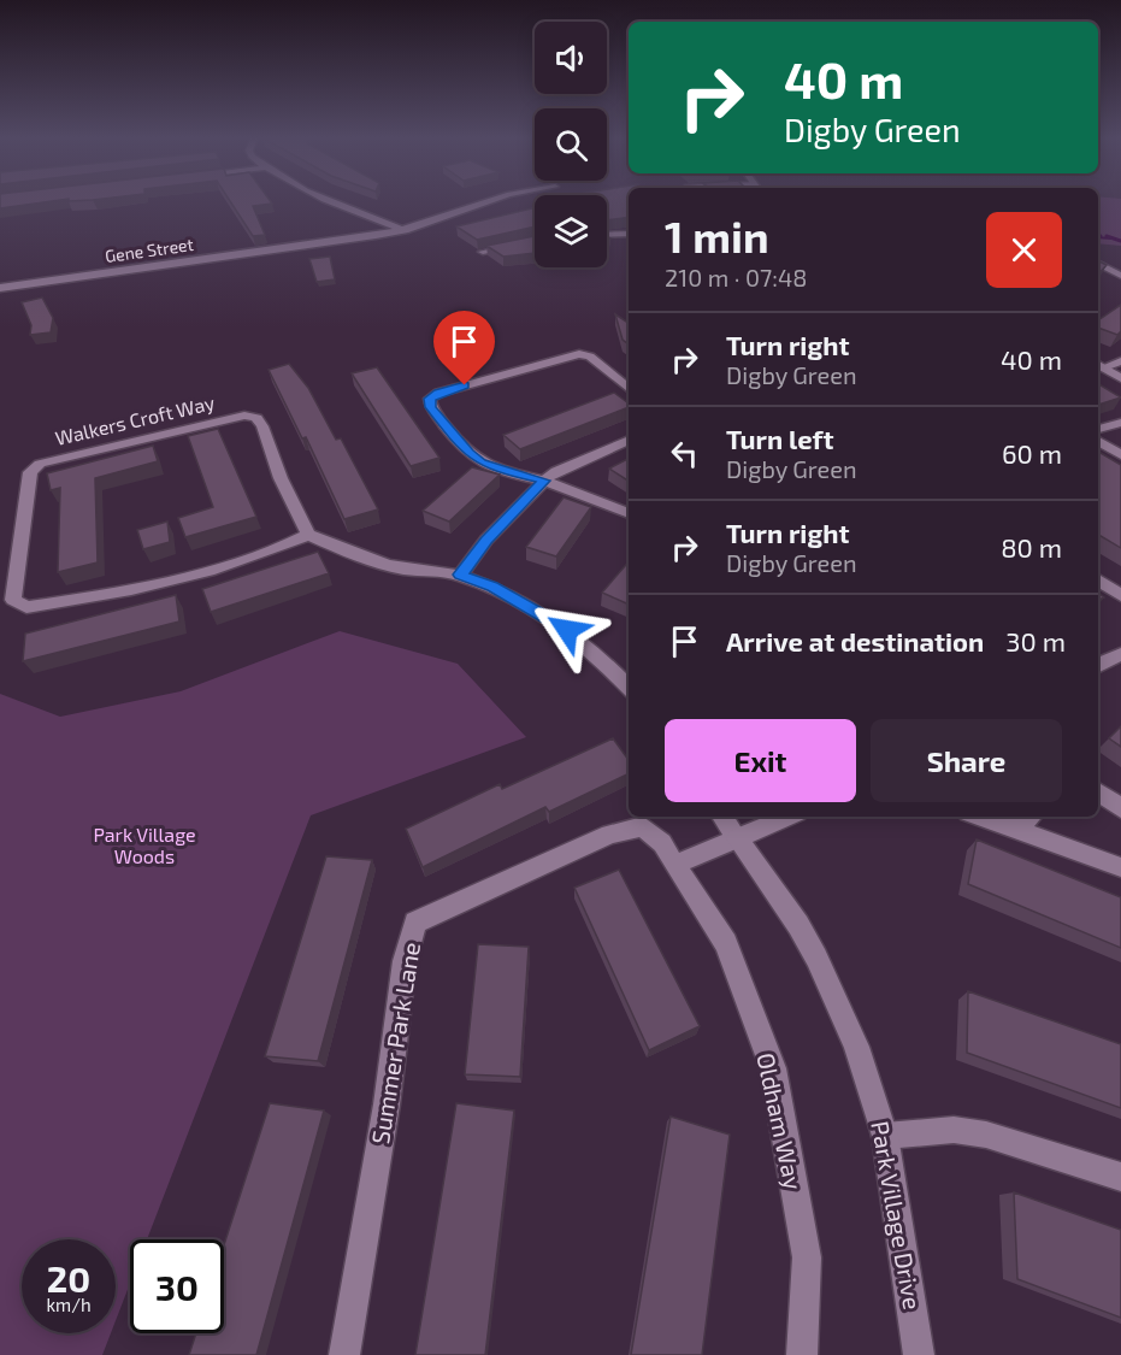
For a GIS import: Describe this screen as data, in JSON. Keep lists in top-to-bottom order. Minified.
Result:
{"streets":{"street":["Gene Street","Walkers Croft Way","Summer Park Lane","Oldham Way","Park Village Drive"]},"crossings":[["Summer Park Lane","Oldham Way"]],"parks":["Park Village Woods"],"page":{"turn":["40 m","Digby Green"],"heading":["1 min","210 m · 07:48"],"list":[{"name":"Turn right","note":"Digby Green","value":"40 m"},{"name":"Turn left","note":"Digby Green","value":"60 m"},{"name":"Turn right","note":"Digby Green","value":"80 m"},{"name":"Arrive at destination","value":"30 m"}],"buttons":["Exit","Share"],"speed":"20 km/h","limit":"30"}}
